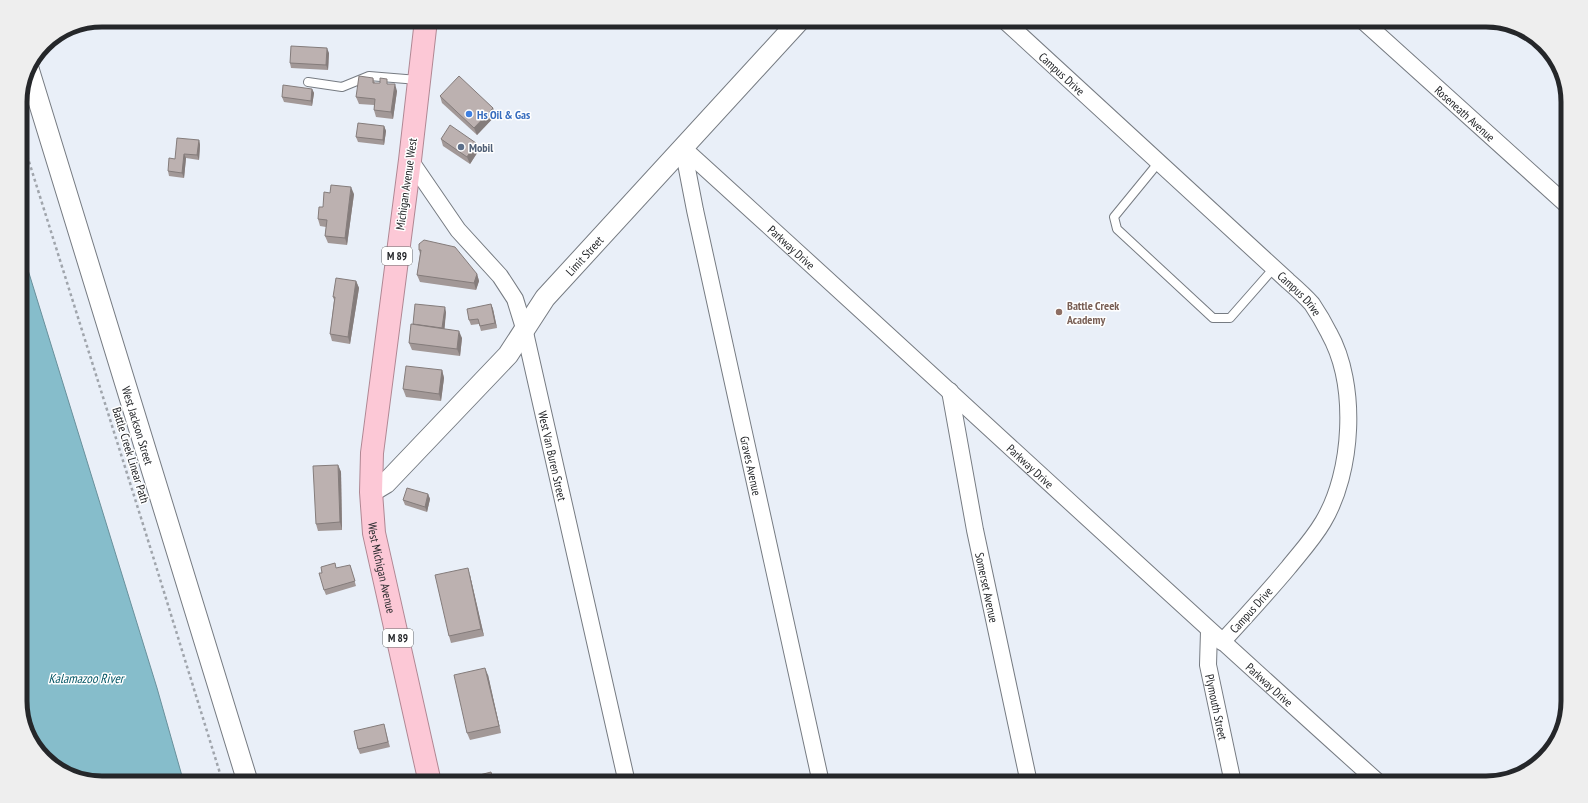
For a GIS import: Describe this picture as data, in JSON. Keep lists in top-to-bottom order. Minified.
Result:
{"streets":{"highway":["Michigan Avenue West","M 89","West Michigan Avenue"],"street":["Campus Drive","Roseneath Avenue","Parkway Drive","Limit Street","West Jackson Street","West Van Buren Street","Graves Avenue","Somerset Avenue","Plymouth Street"],"path":["Battle Creek Linear Path"]},"crossings":[["Campus Drive","Parkway Drive"],["Michigan Avenue West","Limit Street"],["Michigan Avenue West","West Van Buren Street"],["Michigan Avenue West","West Michigan Avenue"],["Parkway Drive","Limit Street"],["Parkway Drive","Graves Avenue"],["Parkway Drive","Somerset Avenue"],["Parkway Drive","Plymouth Street"],["Limit Street","West Van Buren Street"],["Limit Street","Graves Avenue"],["Limit Street","West Michigan Avenue"]],"water":["Kalamazoo River"],"places":["Hs Oil & Gas","Mobil","Battle Creek Academy"]}
